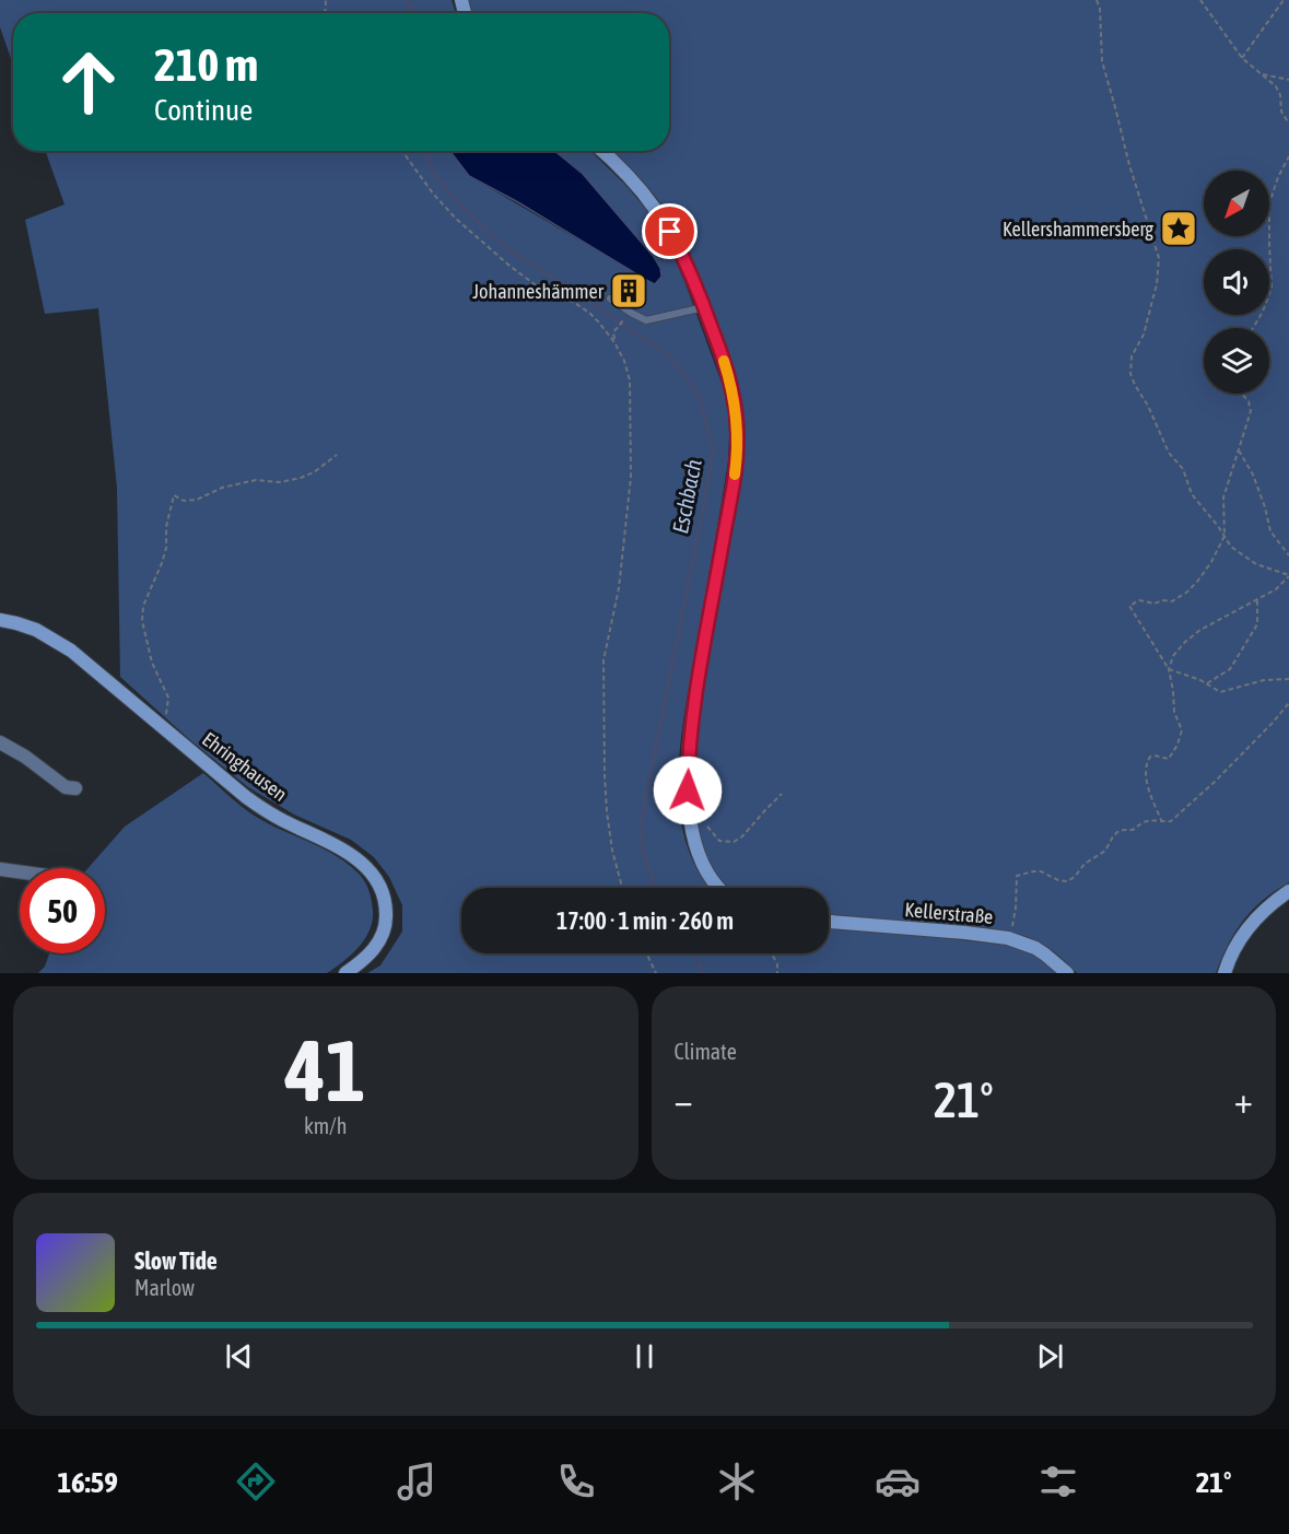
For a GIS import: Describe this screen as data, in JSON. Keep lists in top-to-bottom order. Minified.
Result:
{"streets":{"main road":["Ehringhausen","Kellerstraße"]},"water":["Eschbach"],"places":{"place":["Kellershammersberg"],"building":["Johanneshämmer"]},"north":"bottom left","page":{"turn":["210 m","Continue"],"limit":"50","trip":"17:00 · 1 min · 260 m","tile":[["41","km/h"],"Climate"],"heat":["−","21°","+"],"song":["Slow Tide","Marlow"],"tabs":["16:59","21°"]}}
